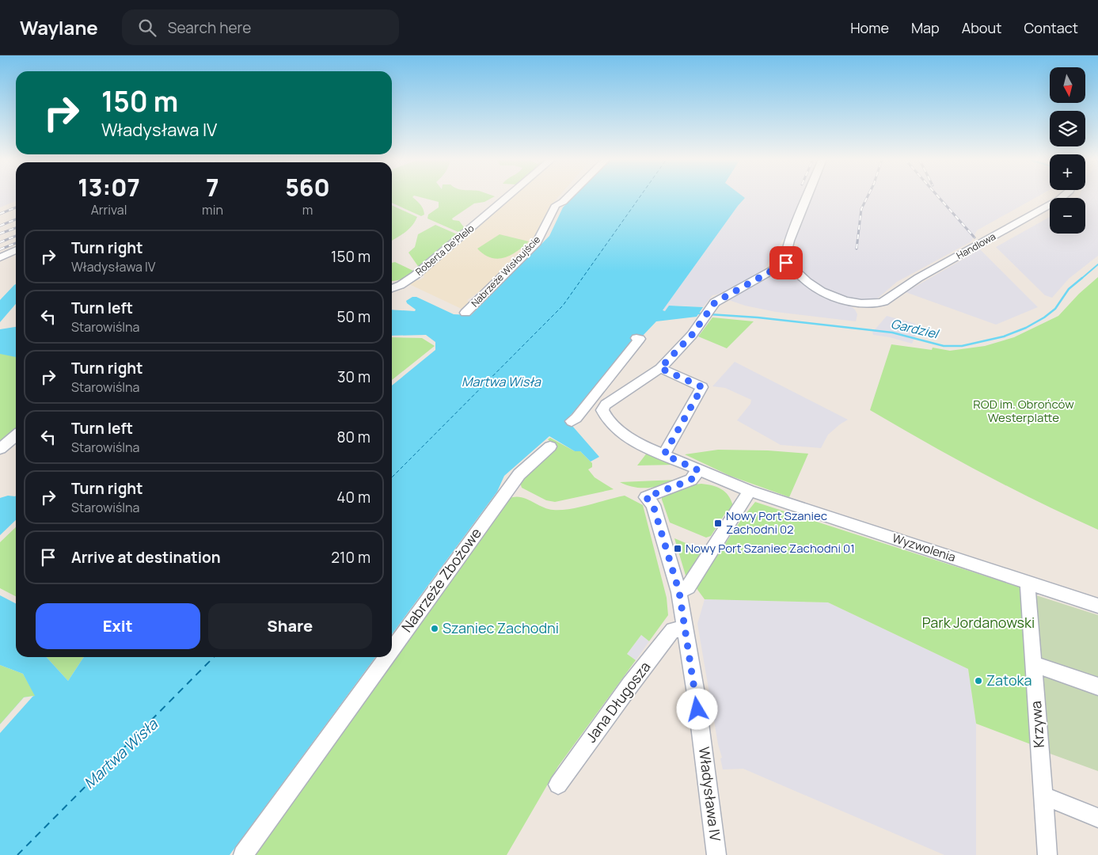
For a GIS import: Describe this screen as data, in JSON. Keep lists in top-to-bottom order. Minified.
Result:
{"streets":{"street":["Handlowa","Roberta De'Plelo","Nabrzeże Wisłoujście","Wyzwolenia","Nabrzeże Zbożowe","Jana Długosza","Krzywa","Władysława IV"]},"crossings":[["Wyzwolenia","Krzywa"],["Jana Długosza","Władysława IV"]],"water":["Gardziel","Martwa Wisła"],"parks":["ROD im. Obrońców Westerplatte","Park Jordanowski"],"places":{"transit":["Nowy Port Szaniec Zachodni 02","Nowy Port Szaniec Zachodni 01"],"other":["Szaniec Zachodni","Zatoka"]},"north":"bottom","page":{"header":"Waylane","search":"Search here","nav":["Home","Map","About","Contact"],"map_buttons":["+","−"],"turn":["150 m","Władysława IV"],"eta":["13:07","Arrival","7","min","560","m"],"list":[{"name":"Turn right","note":"Władysława IV","value":"150 m"},{"name":"Turn left","note":"Starowiślna","value":"50 m"},{"name":"Turn right","note":"Starowiślna","value":"30 m"},{"name":"Turn left","note":"Starowiślna","value":"80 m"},{"name":"Turn right","note":"Starowiślna","value":"40 m"},{"name":"Arrive at destination","value":"210 m"}],"buttons":["Exit","Share"]}}
